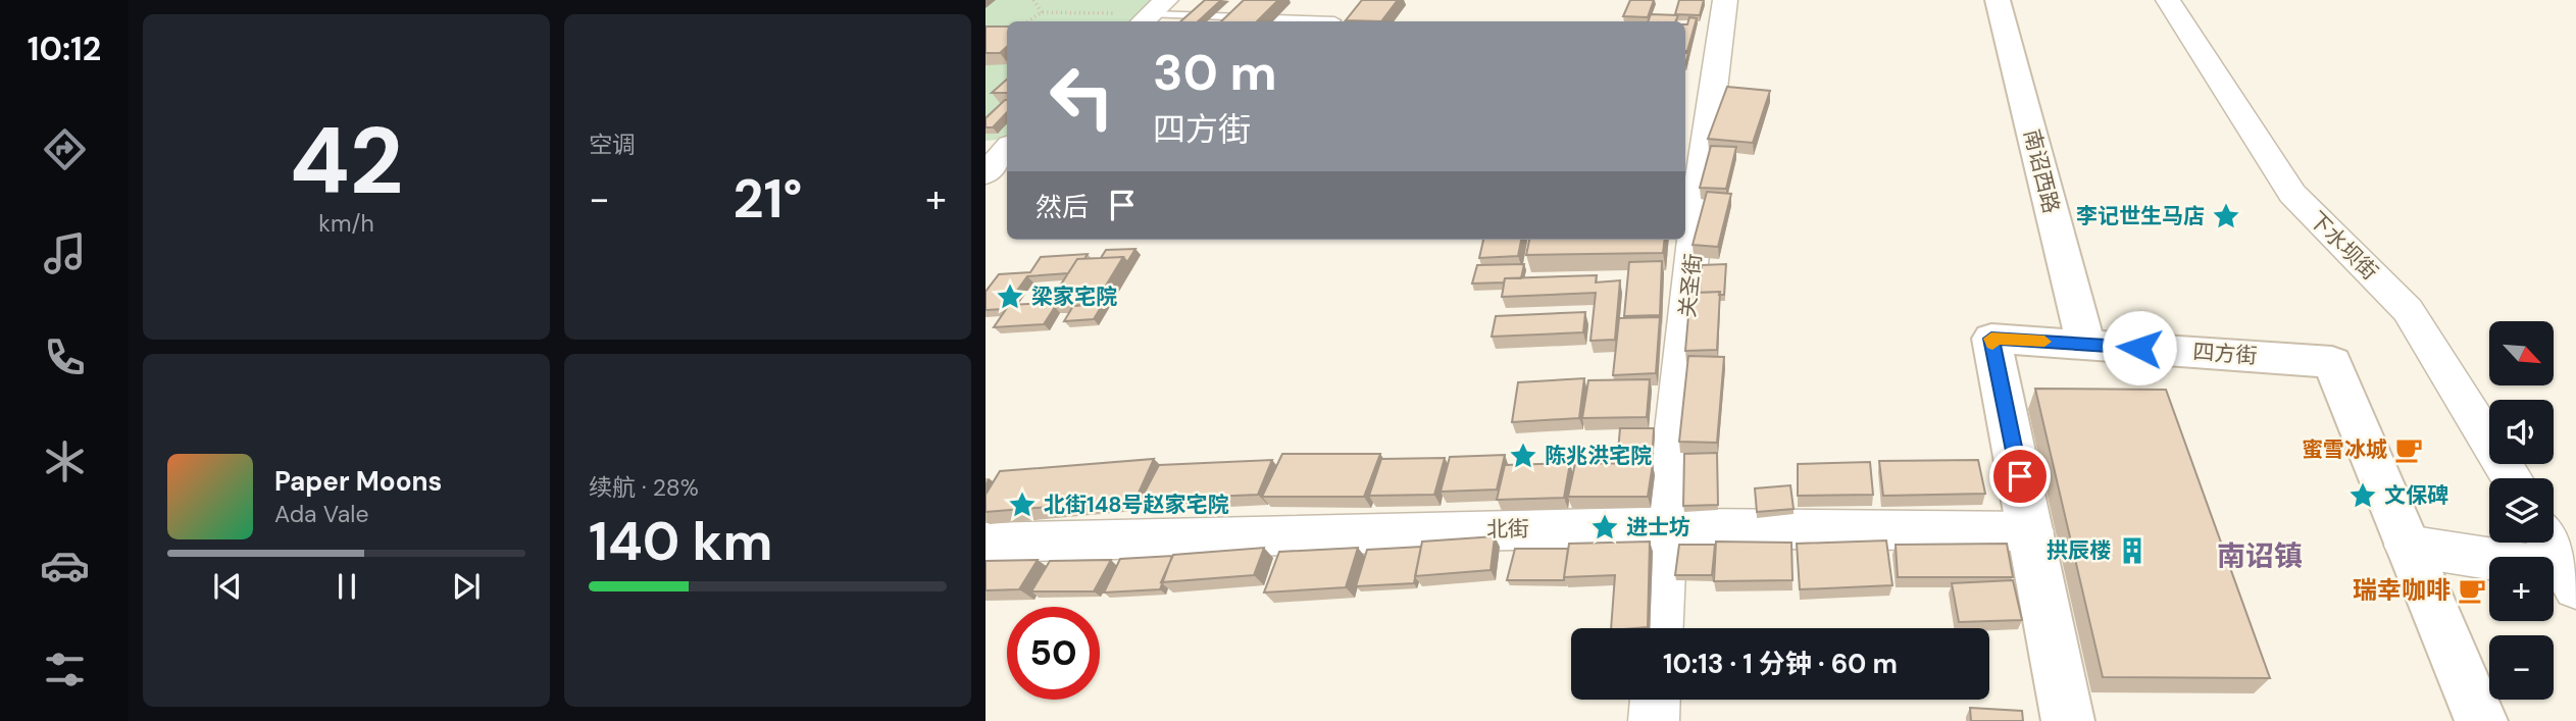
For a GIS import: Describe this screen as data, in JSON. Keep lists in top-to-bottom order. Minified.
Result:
{"streets":{"main road":["南诏西路","四方街"],"street":["下水坝街","关圣街","北街"]},"crossings":[["南诏西路","四方街"],["关圣街","北街"],["四方街","北街"]],"districts":["南诏镇"],"places":{"place":["李记世生马店","梁家宅院","陈兆洪宅院","文保碑","北街148号赵家宅院","进士坊"],"cafe":["蜜雪冰城","瑞幸咖啡"],"building":["拱辰楼"]},"north":"bottom right","page":{"tabs":"10:12","tile":[["42","km/h"],"空调",["续航 · 28%","140 km"]],"turn":["30 m","四方街"],"heat":["−","21°","+"],"then":"然后","map_buttons":["+","−"],"song":["Paper Moons","Ada Vale"],"limit":"50","trip":"10:13 · 1 分钟 · 60 m"}}
